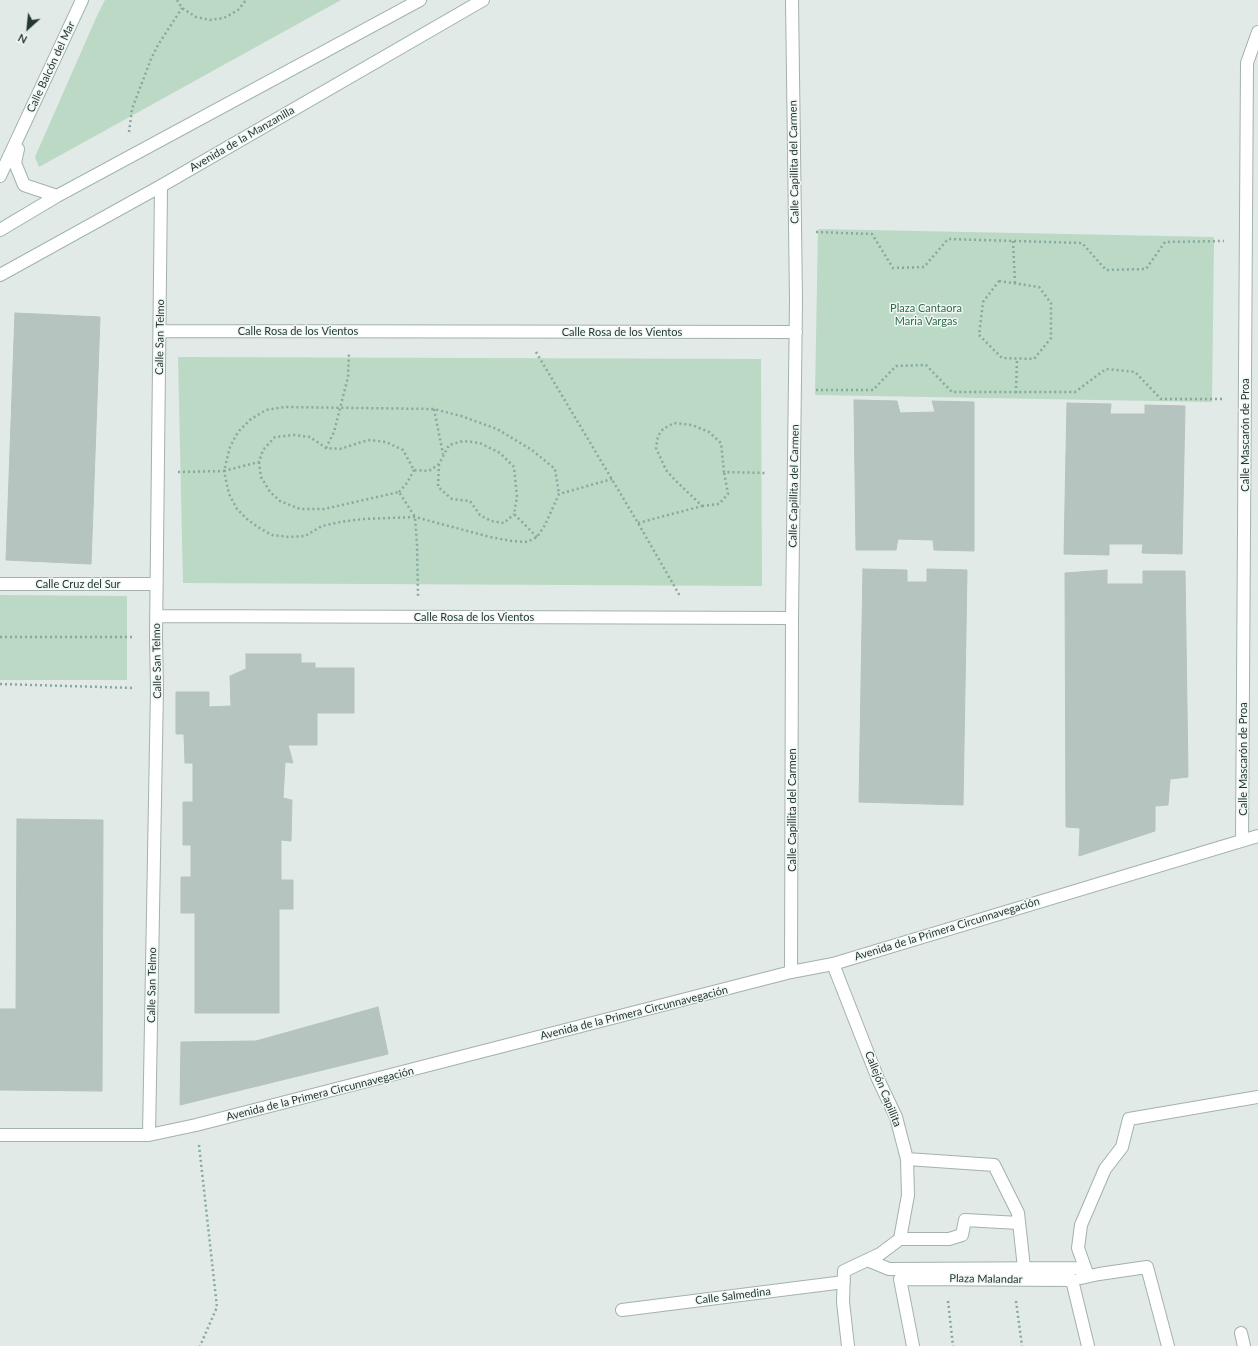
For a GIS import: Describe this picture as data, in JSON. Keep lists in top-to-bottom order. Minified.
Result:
{"streets":{"street":["Calle Balcón del Mar","Avenida de la Manzanilla","Calle Capillita del Carmen","Calle Rosa de los Vientos","Calle San Telmo","Calle Mascarón de Proa","Calle Cruz del Sur","Avenida de la Primera Circunnavegación","Callejón Capillita","Plaza Malandar","Calle Salmedina"]},"crossings":[["Avenida de la Manzanilla","Calle San Telmo"],["Calle Capillita del Carmen","Calle Rosa de los Vientos"],["Calle Capillita del Carmen","Avenida de la Primera Circunnavegación"],["Calle Rosa de los Vientos","Calle San Telmo"],["Calle San Telmo","Calle Cruz del Sur"],["Calle San Telmo","Avenida de la Primera Circunnavegación"],["Calle Mascarón de Proa","Avenida de la Primera Circunnavegación"],["Avenida de la Primera Circunnavegación","Callejón Capillita"]],"parks":["Plaza Cantaora Maria Vargas"],"north":"bottom left"}
